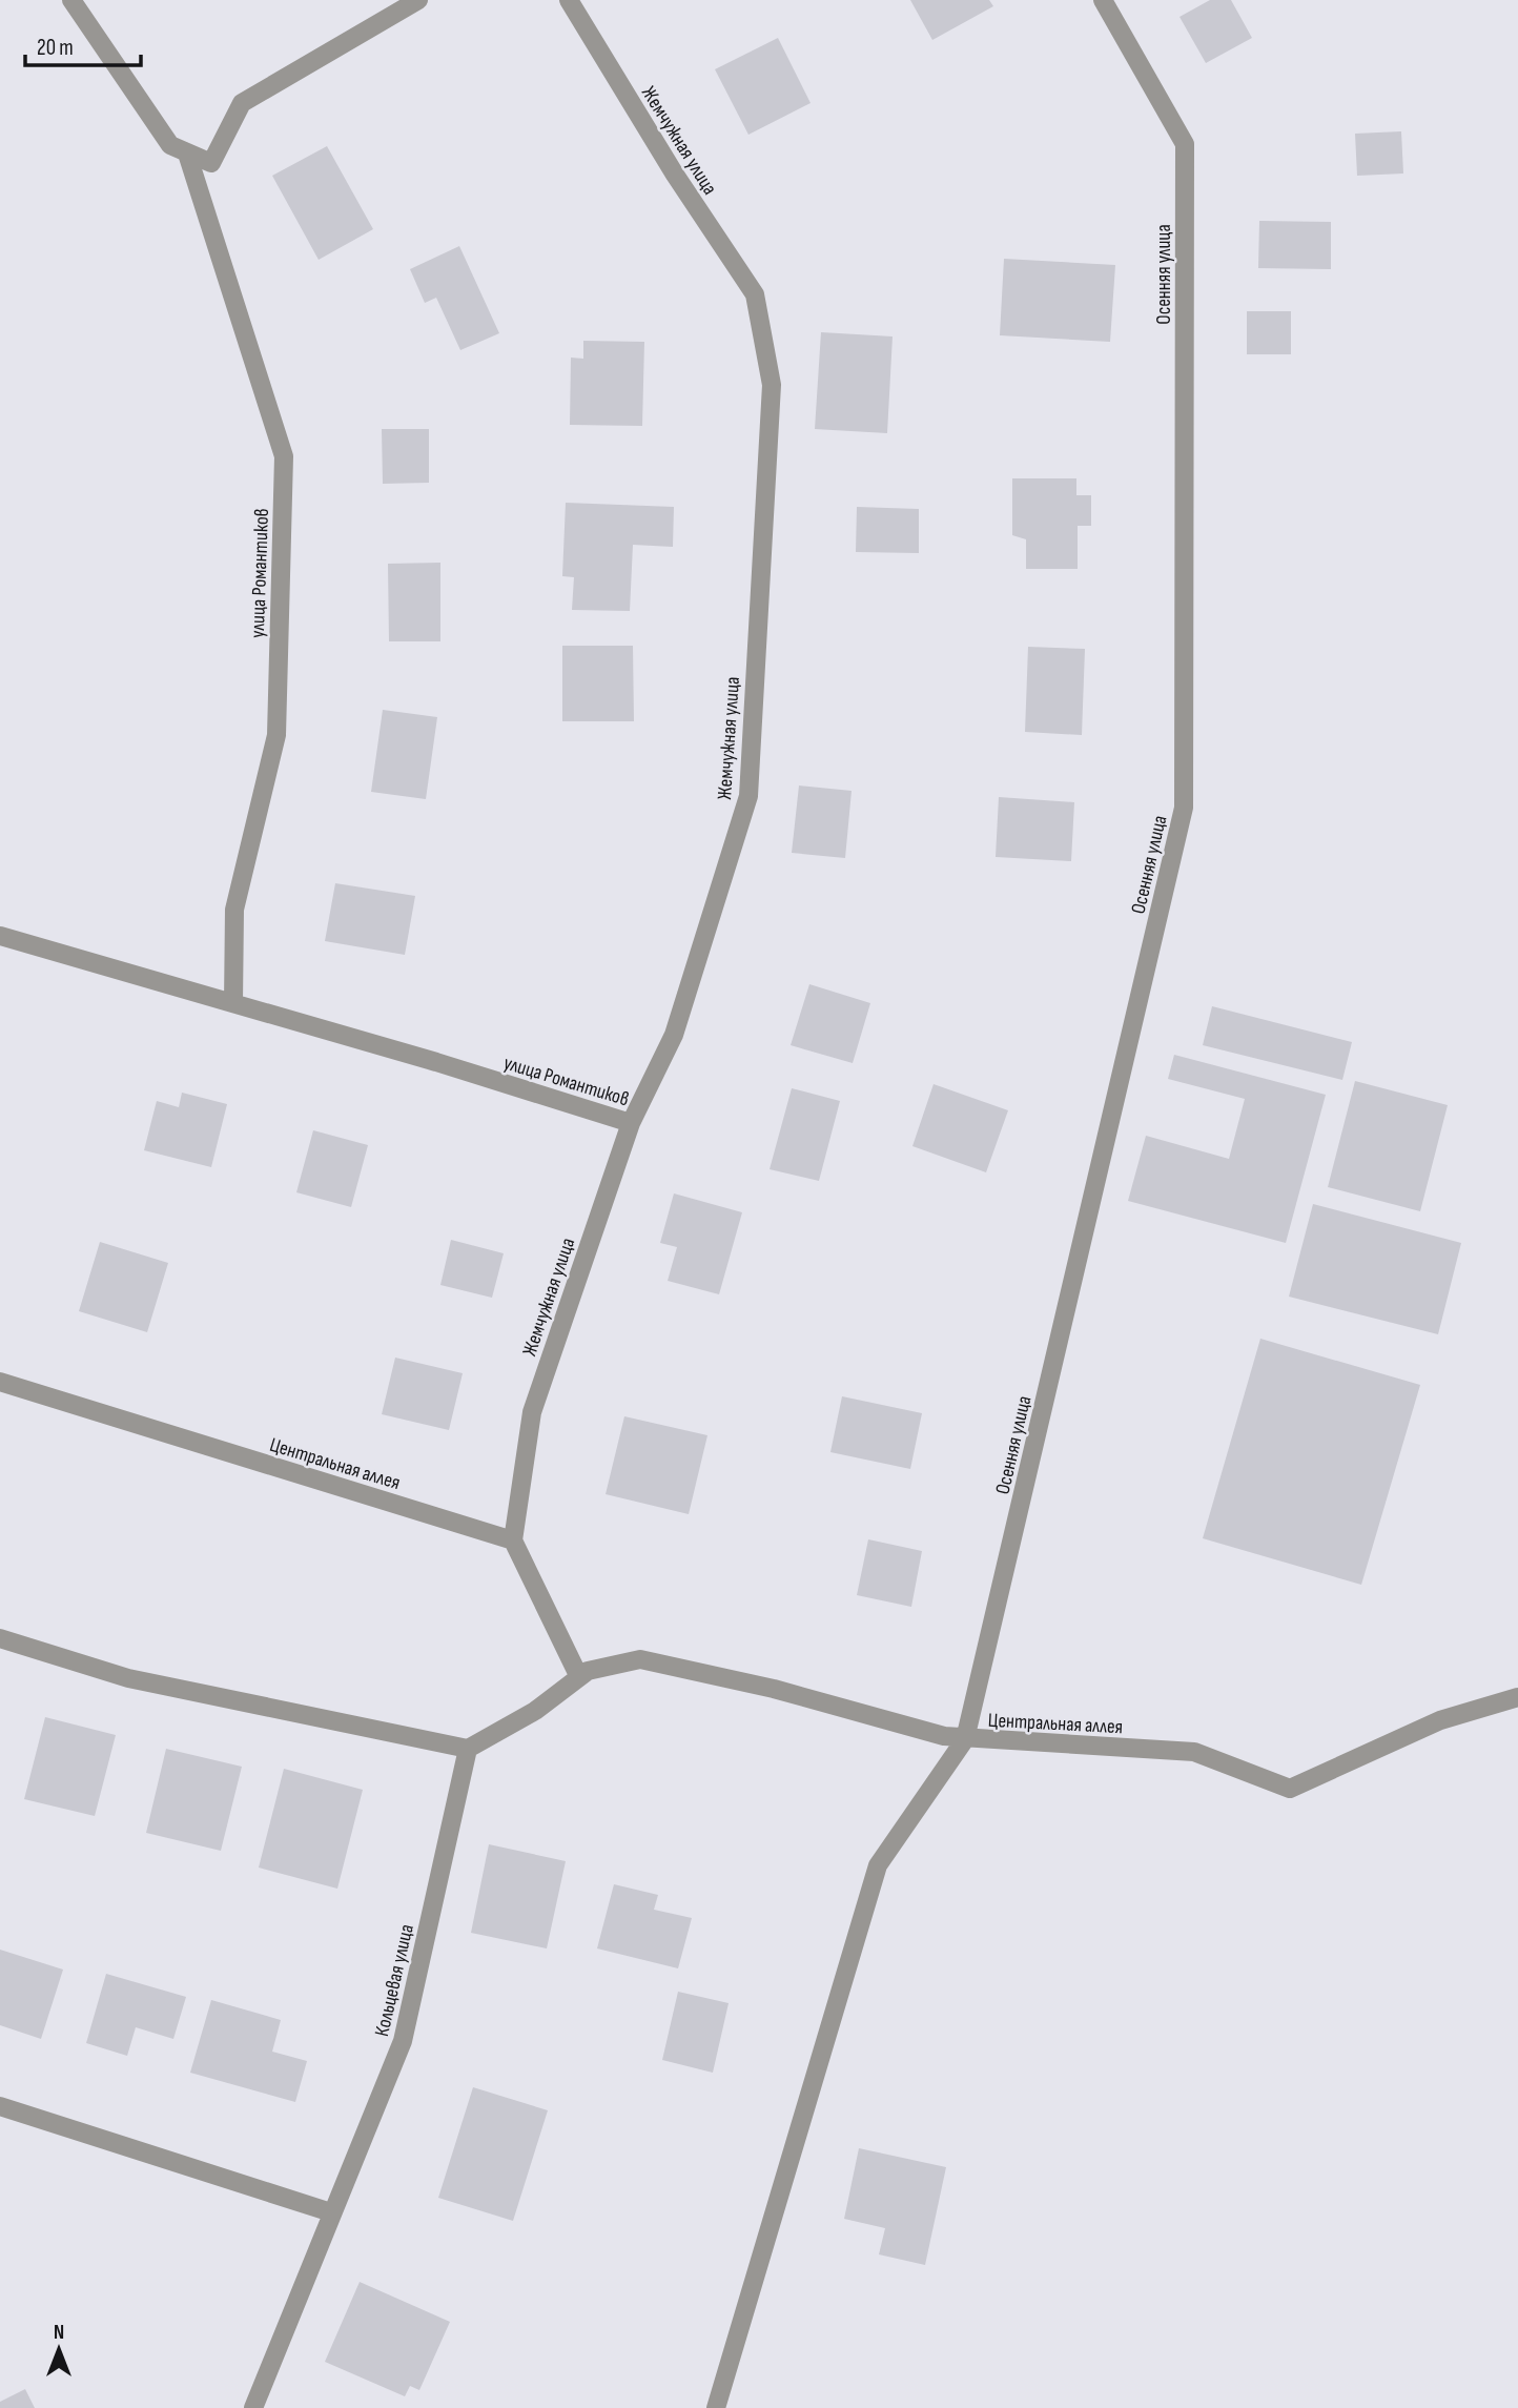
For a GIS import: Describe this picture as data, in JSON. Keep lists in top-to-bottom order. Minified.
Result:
{"streets":{"street":["Жемчужная улица","Осенняя улица","улица Романтиков","Центральная аллея","Кольцевая улица"]},"crossings":[["Жемчужная улица","улица Романтиков"],["Жемчужная улица","Центральная аллея"],["Осенняя улица","Центральная аллея"],["Центральная аллея","Кольцевая улица"]],"scale_bar":"20 m","north":"top"}
